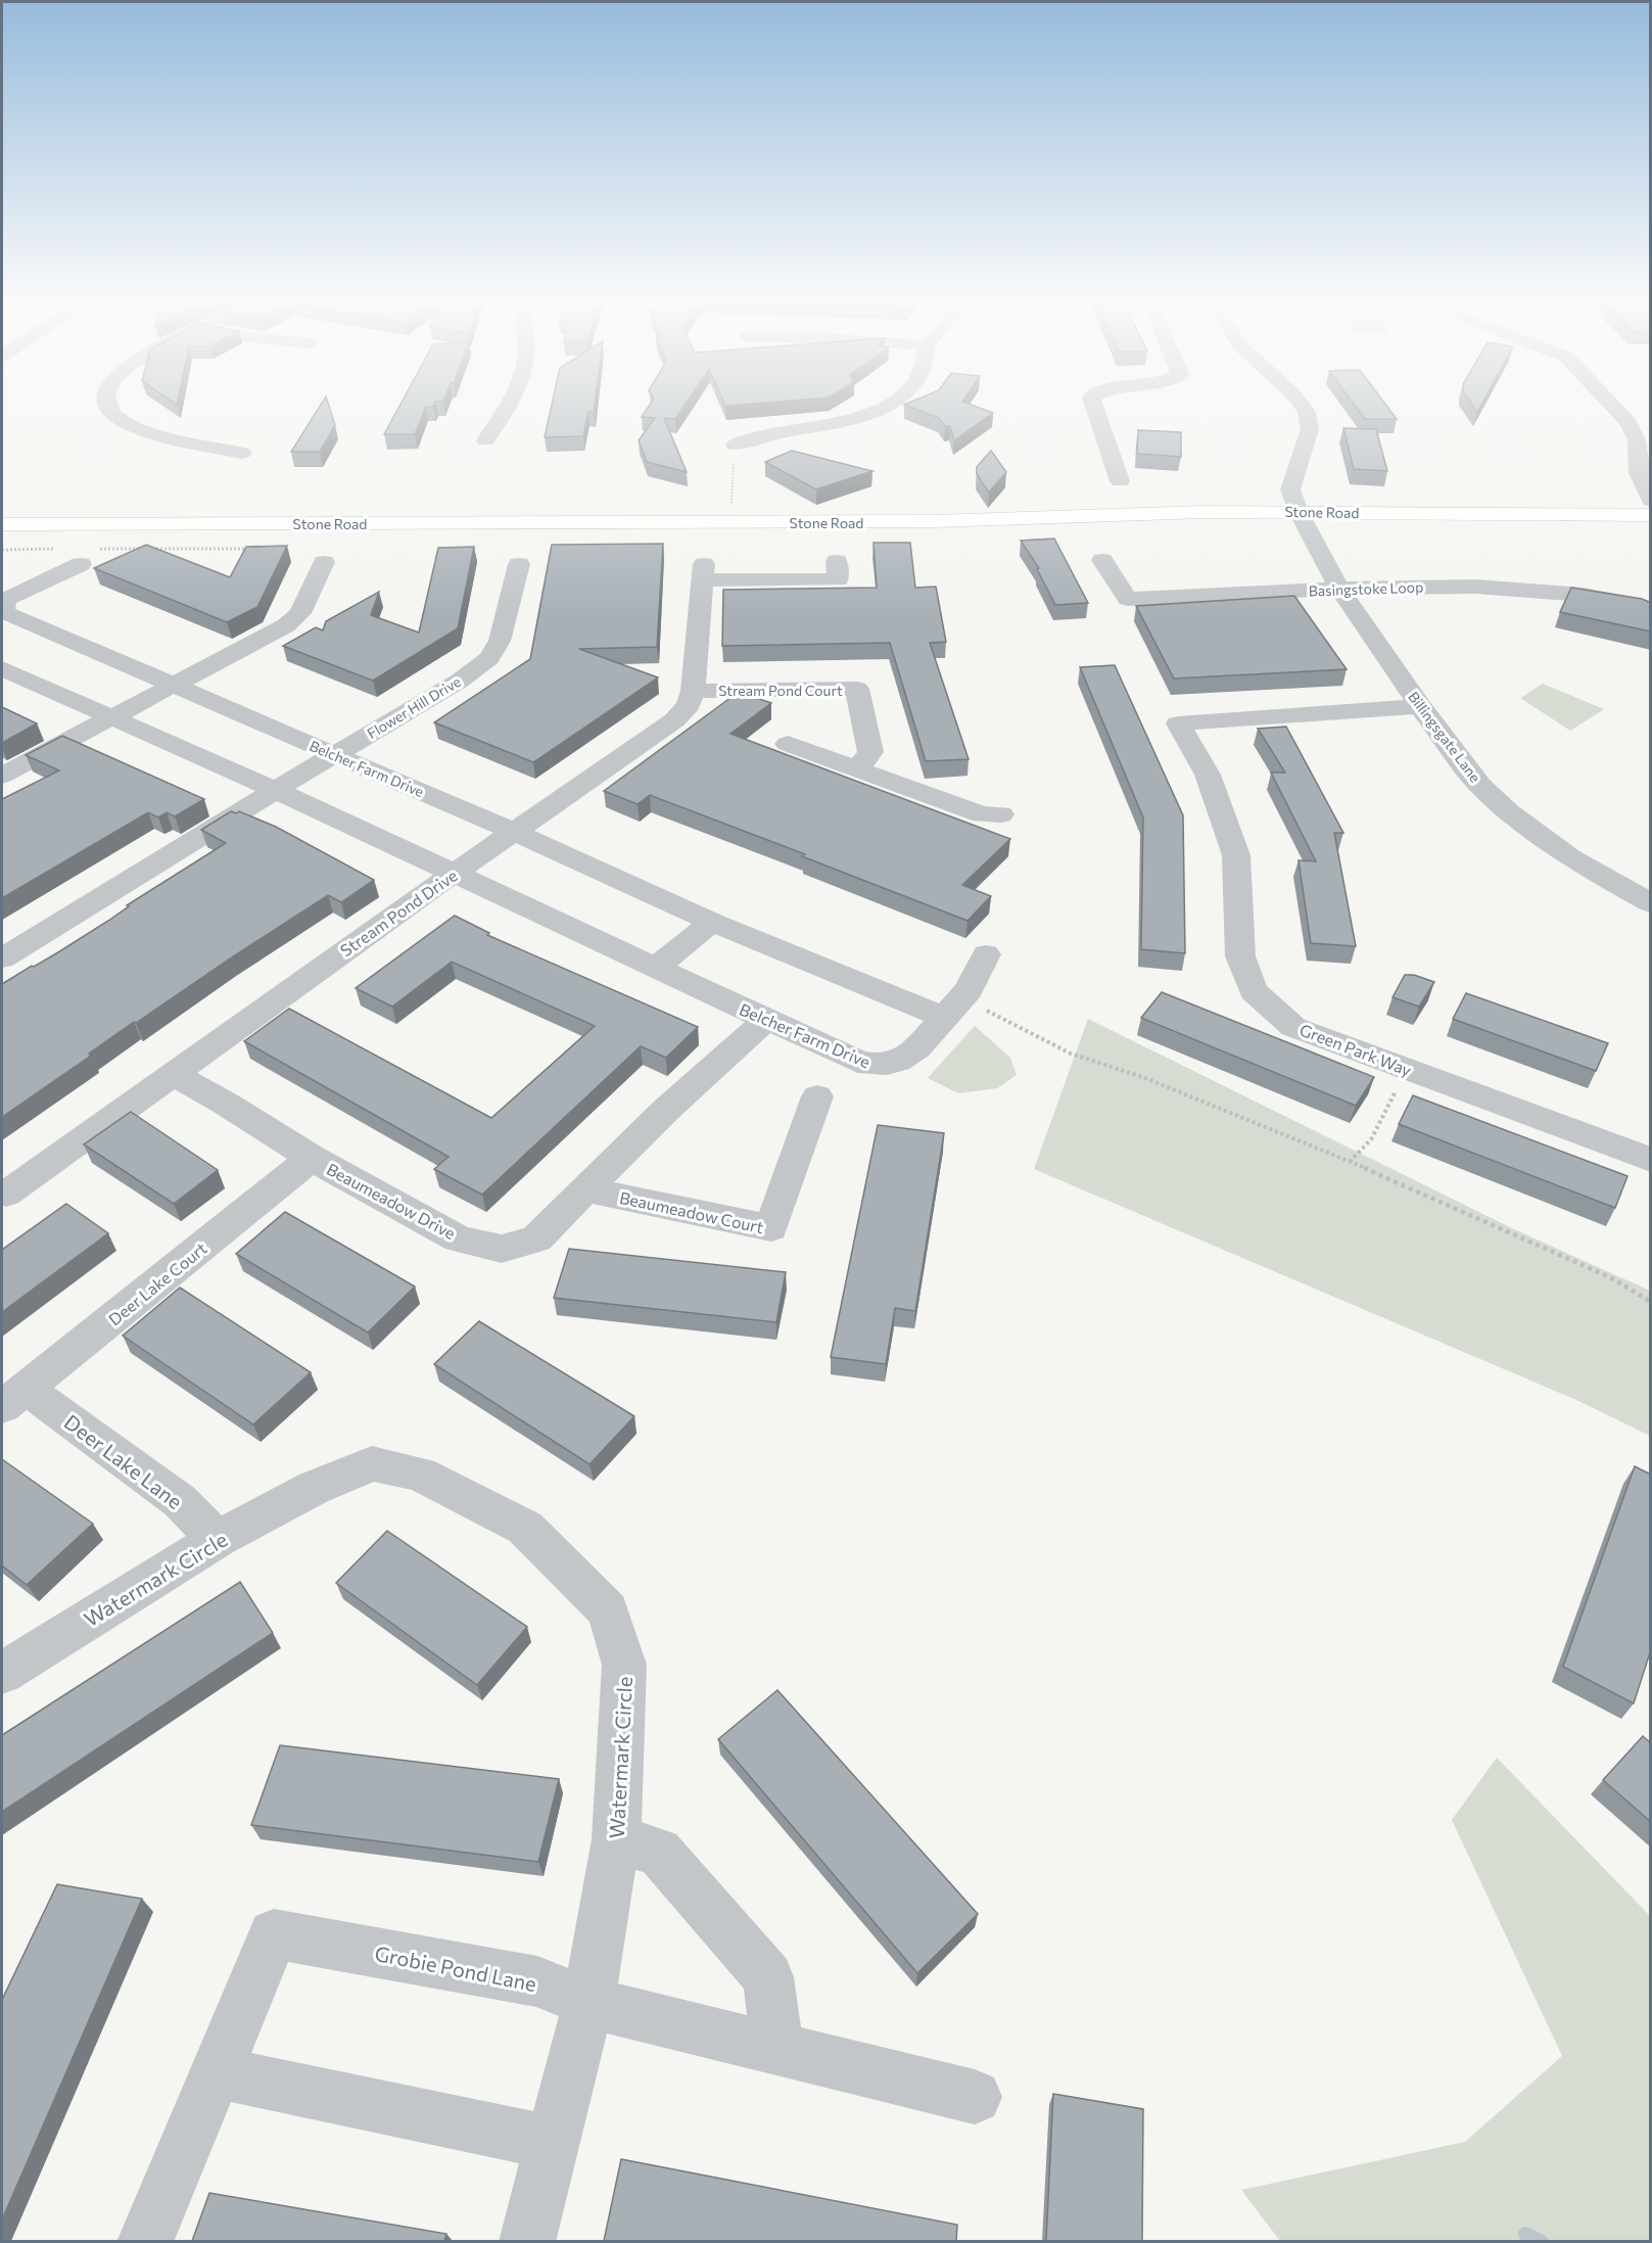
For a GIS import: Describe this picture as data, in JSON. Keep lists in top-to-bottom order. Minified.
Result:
{"streets":{"main road":["Stone Road"],"street":["Basingstoke Loop","Stream Pond Court","Flower Hill Drive","Billingsgate Lane","Belcher Farm Drive","Stream Pond Drive","Green Park Way","Beaumeadow Drive","Beaumeadow Court","Deer Lake Court","Deer Lake Lane","Watermark Circle","Grobie Pond Lane"]},"crossings":[["Stone Road","Billingsgate Lane"],["Basingstoke Loop","Billingsgate Lane"],["Stream Pond Court","Stream Pond Drive"],["Flower Hill Drive","Belcher Farm Drive"],["Billingsgate Lane","Green Park Way"],["Belcher Farm Drive","Stream Pond Drive"],["Belcher Farm Drive","Beaumeadow Drive"],["Stream Pond Drive","Beaumeadow Drive"],["Beaumeadow Drive","Beaumeadow Court"],["Beaumeadow Drive","Deer Lake Court"],["Deer Lake Court","Deer Lake Lane"],["Deer Lake Lane","Watermark Circle"],["Watermark Circle","Grobie Pond Lane"]]}
